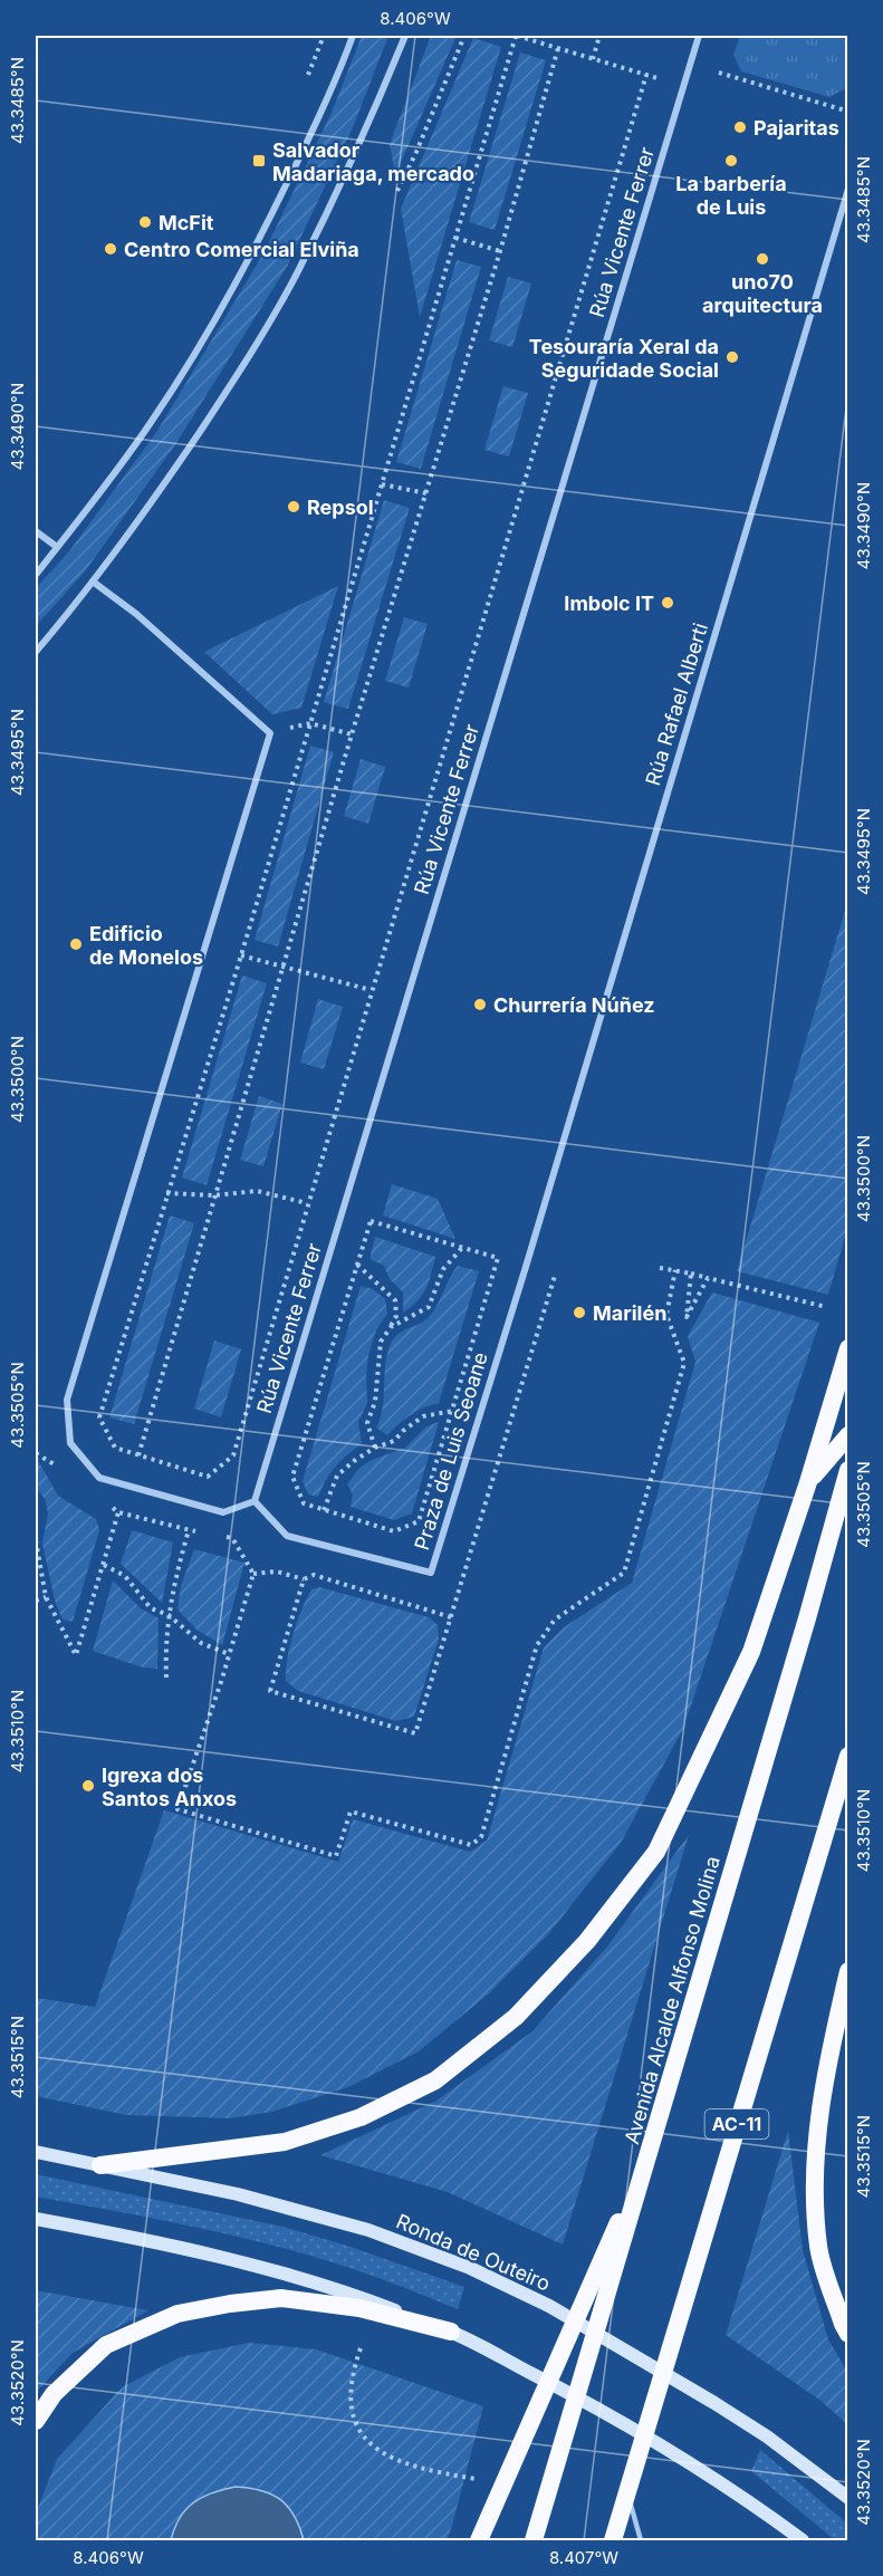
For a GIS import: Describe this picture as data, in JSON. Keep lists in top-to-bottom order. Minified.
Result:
{"streets":{"highway":["Avenida Alcalde Alfonso Molina","AC-11"],"main road":["Ronda de Outeiro"],"street":["Rúa Vicente Ferrer","Rúa Rafael Alberti","Praza de Luis Seoane"]},"crossings":[["Rúa Vicente Ferrer","Praza de Luis Seoane"],["Rúa Rafael Alberti","Praza de Luis Seoane"]],"places":{"other":["Pajaritas","La barbería de Luis","McFit","Centro Comercial Elviña","uno70 arquitectura","Tesouraría Xeral da Seguridade Social","Repsol","Imbolc IT","Edificio de Monelos","Churrería Núñez","Marilén","Igrexa dos Santos Anxos"],"transit":["Salvador Madariaga, mercado"]},"coordinates":["8.406°W","43.3485°N","43.3490°N","43.3495°N","43.3500°N","43.3505°N","43.3510°N","43.3515°N","43.3520°N","8.407°W"]}
